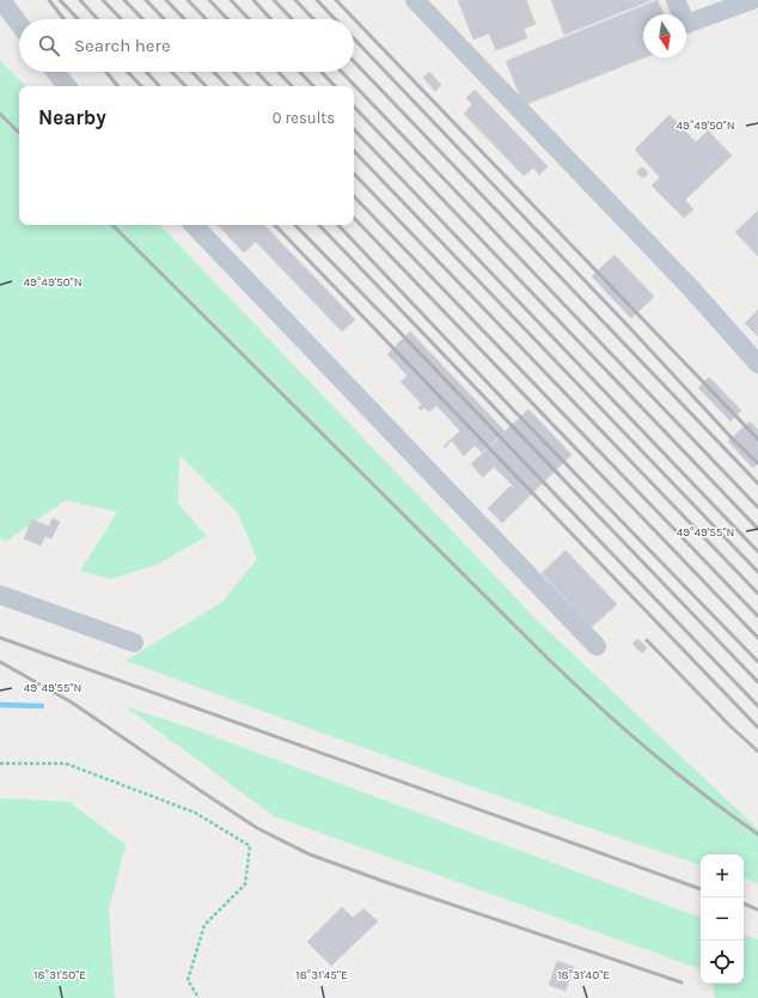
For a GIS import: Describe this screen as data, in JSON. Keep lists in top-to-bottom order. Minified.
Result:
{"north":"bottom","page":{"search":"Search here","heading":["Nearby","0 results"],"map_buttons":["+","−"]},"coordinates":["49°49'50\"N","49°49'55\"N","18°31'50\"E","18°31'45\"E","18°31'40\"E"]}
